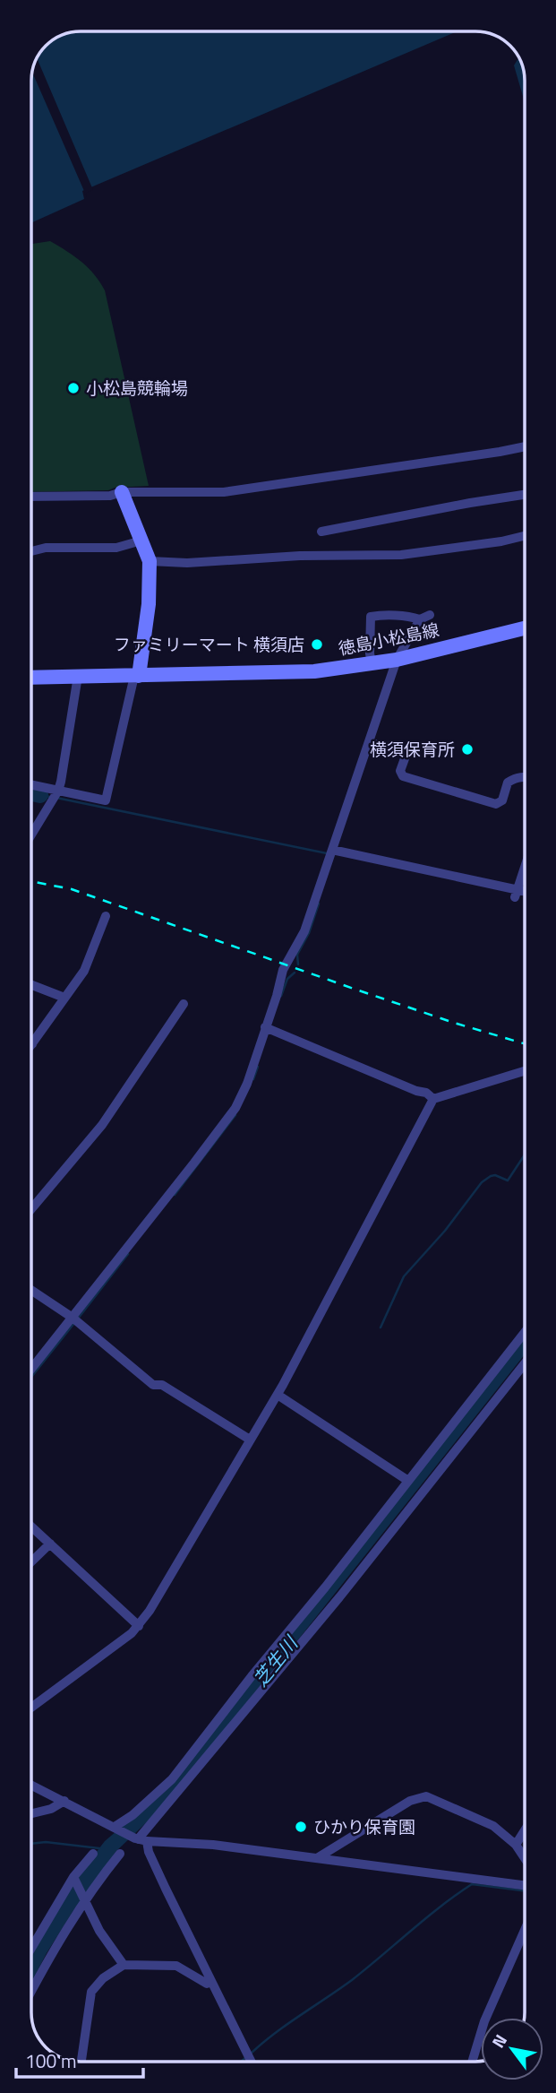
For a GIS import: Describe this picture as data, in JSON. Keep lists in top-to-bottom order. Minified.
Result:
{"streets":{"main road":["徳島小松島線"]},"water":["芝生川"],"places":["小松島競輪場","ファミリーマート 横須店","横須保育所","ひかり保育園"],"scale_bar":"100 m","north":"top left"}
